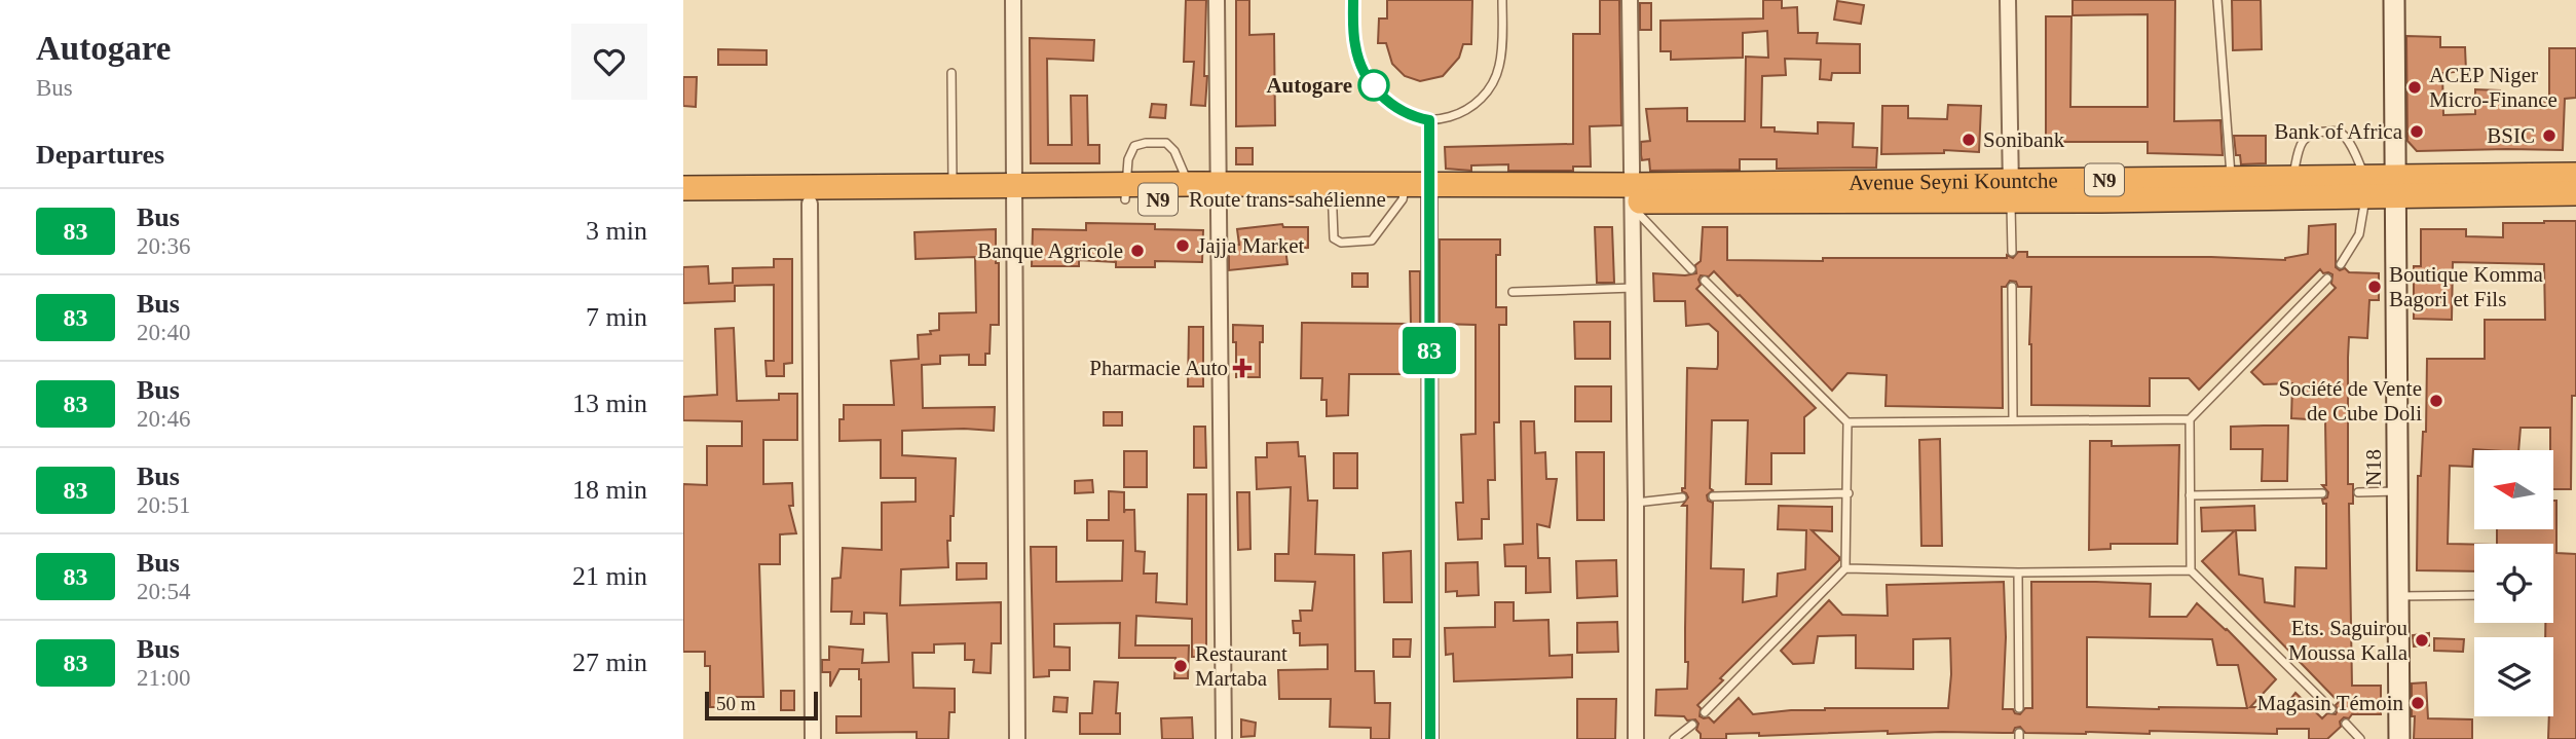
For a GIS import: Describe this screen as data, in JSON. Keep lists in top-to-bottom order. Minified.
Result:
{"streets":{"highway":["N9","Avenue Seyni Kountche","Route trans-sahélienne"],"main road":["N18"]},"crossings":[["Avenue Seyni Kountche","Route trans-sahélienne"],["Avenue Seyni Kountche","N18"]],"places":{"other":["Autogare","ACEP Niger Micro-Finance","Bank of Africa","BSIC","Sonibank","Jajja Market","Banque Agricole","Boutique Komma Bagori et Fils","Société de Vente de Cube Doli","Ets. Saguirou Moussa Kalla","Restaurant Martaba","Magasin Témoin"],"health":["Pharmacie Auto"]},"lines":["bus line 83"],"scale_bar":"50 m","north":"left","page":{"heading":[["Autogare","Bus"],"Departures"],"on_map":"83","list":[{"mark":"83","name":"Bus","note":"20:36","value":"3 min"},{"mark":"83","name":"Bus","note":"20:40","value":"7 min"},{"mark":"83","name":"Bus","note":"20:46","value":"13 min"},{"mark":"83","name":"Bus","note":"20:51","value":"18 min"},{"mark":"83","name":"Bus","note":"20:54","value":"21 min"},{"mark":"83","name":"Bus","note":"21:00","value":"27 min"}],"scale":"50 m"}}
